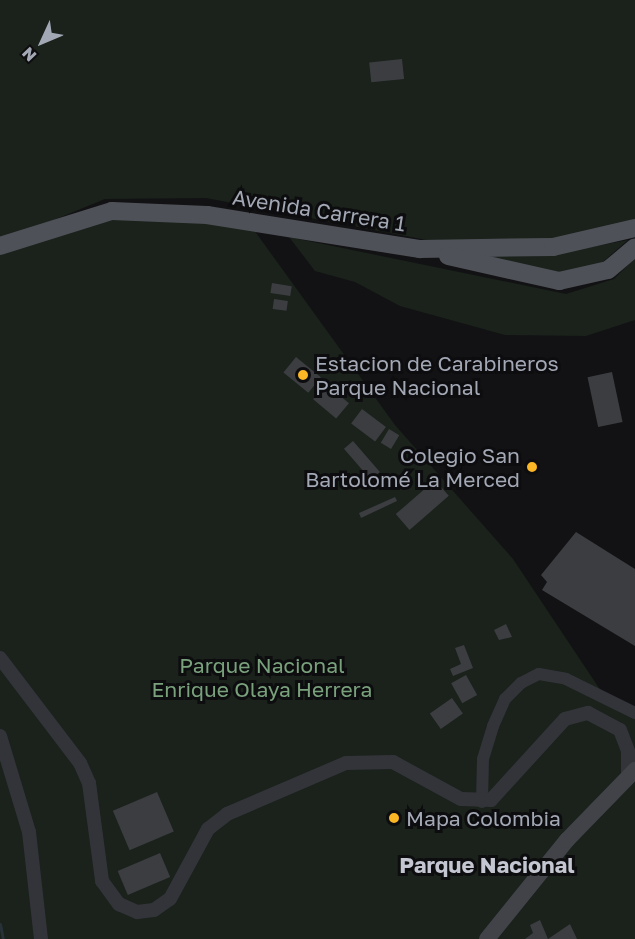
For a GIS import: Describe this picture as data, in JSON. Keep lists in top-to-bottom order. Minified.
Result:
{"streets":{"main road":["Avenida Carrera 1"]},"districts":["Parque Nacional"],"parks":["Parque Nacional Enrique Olaya Herrera"],"places":["Estacion de Carabineros Parque Nacional","Colegio San Bartolomé La Merced","Mapa Colombia"],"north":"bottom left"}
